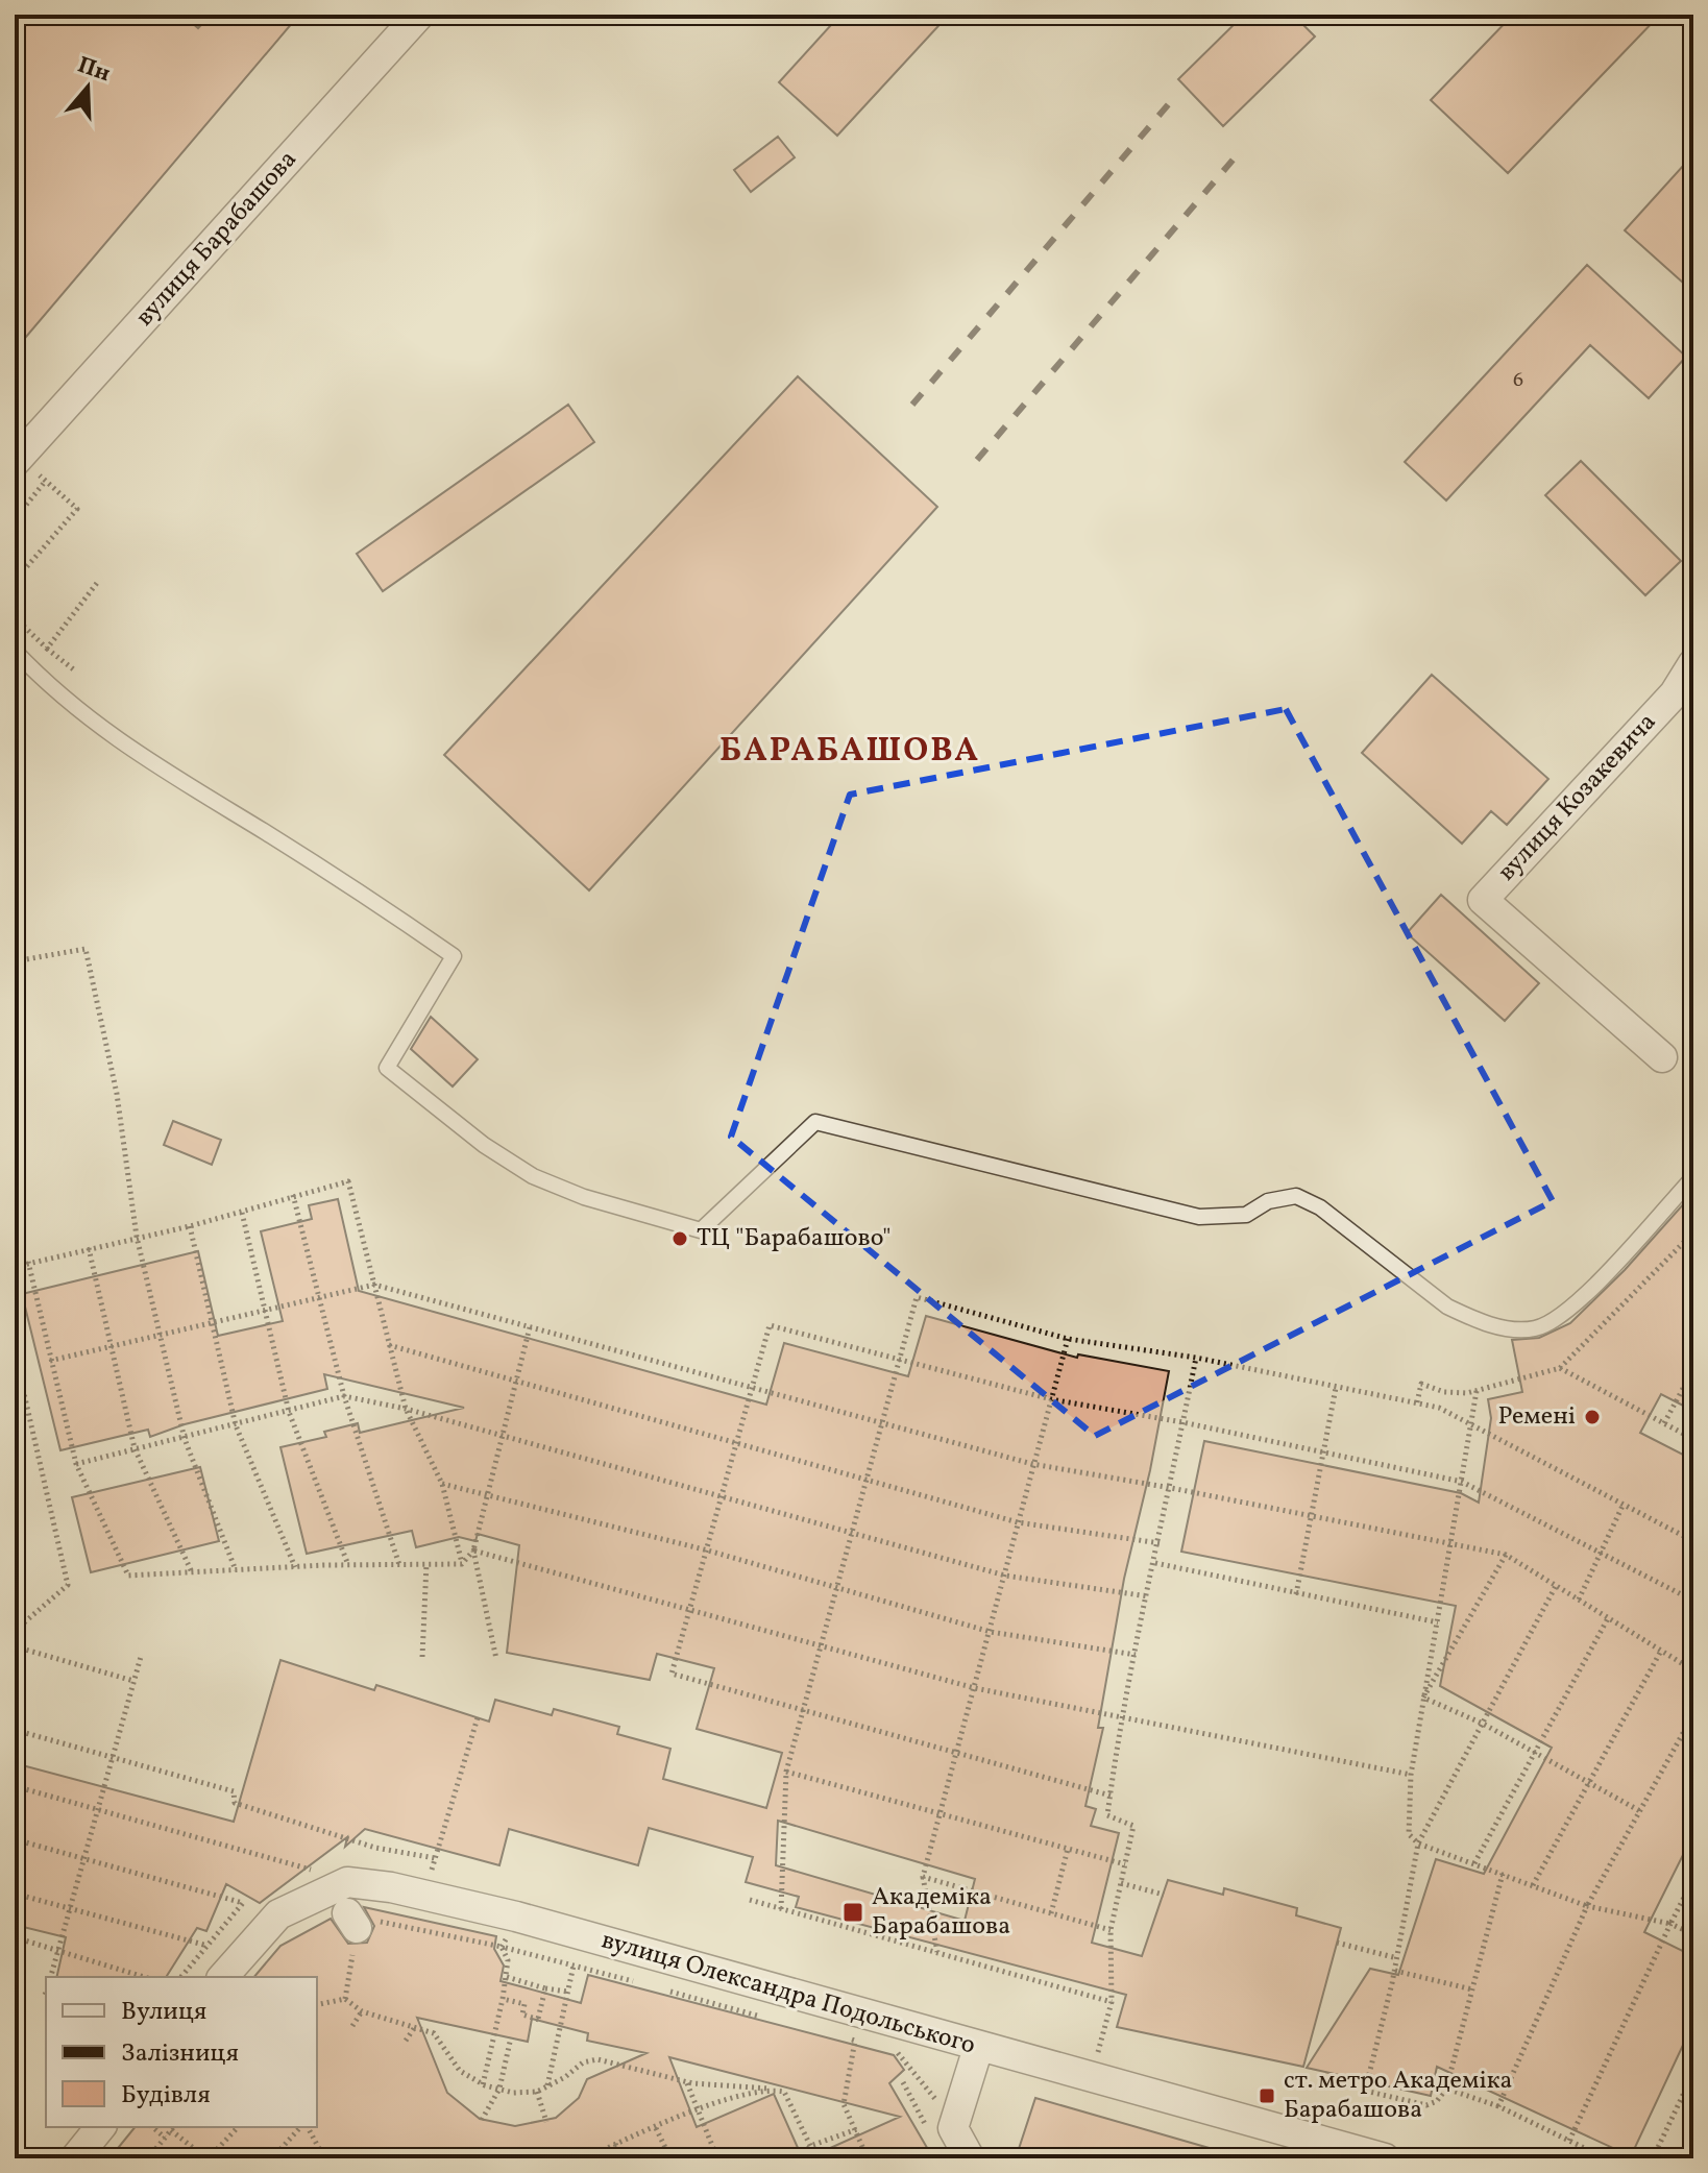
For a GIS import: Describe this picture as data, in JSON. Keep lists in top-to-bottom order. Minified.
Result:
{"streets":{"street":["вулиця Барабашова","вулиця Козакевича","вулиця Олександра Подольського"]},"districts":["БАРАБАШОВА"],"places":{"other":["ТЦ \"Барабашово\"","Ремені"],"transit":["Академіка Барабашова","ст. метро Академіка Барабашова"]},"house_numbers":["6"],"legend":["Вулиця","Залізниця","Будівля"],"north":"top"}
